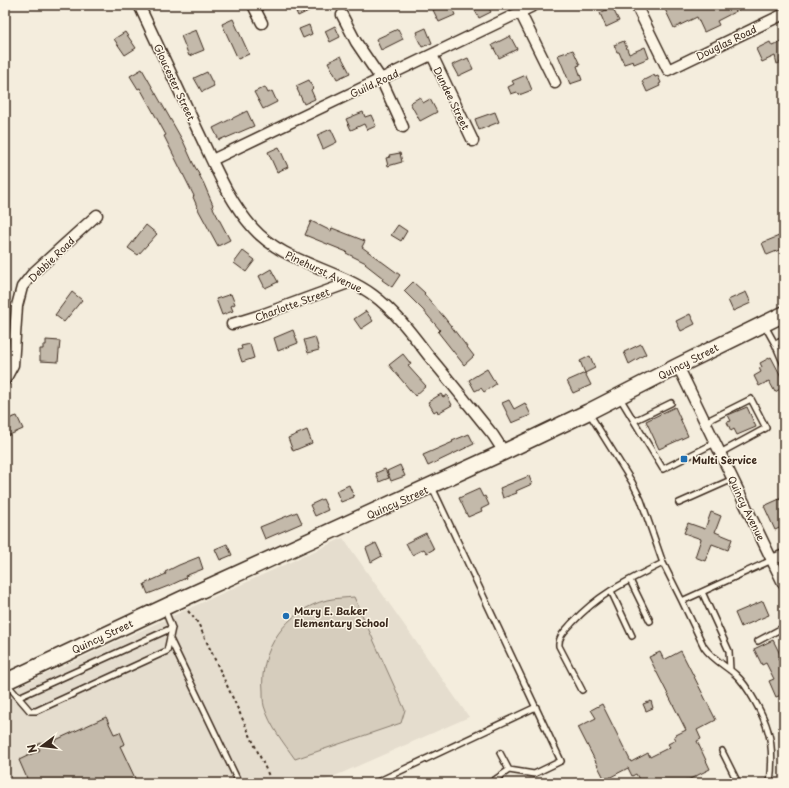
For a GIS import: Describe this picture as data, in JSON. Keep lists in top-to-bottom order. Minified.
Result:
{"streets":{"main road":["Quincy Street"],"street":["Douglas Road","Gloucester Street","Guild Road","Dundee Street","Debbie Road","Pinehurst Avenue","Charlotte Street","Quincy Avenue"]},"crossings":[["Gloucester Street","Guild Road"],["Gloucester Street","Pinehurst Avenue"],["Guild Road","Dundee Street"],["Guild Road","Pinehurst Avenue"],["Pinehurst Avenue","Charlotte Street"],["Pinehurst Avenue","Quincy Street"],["Quincy Street","Quincy Avenue"]],"places":{"transit":["Multi Service"],"other":["Mary E. Baker Elementary School"]},"north":"left"}
